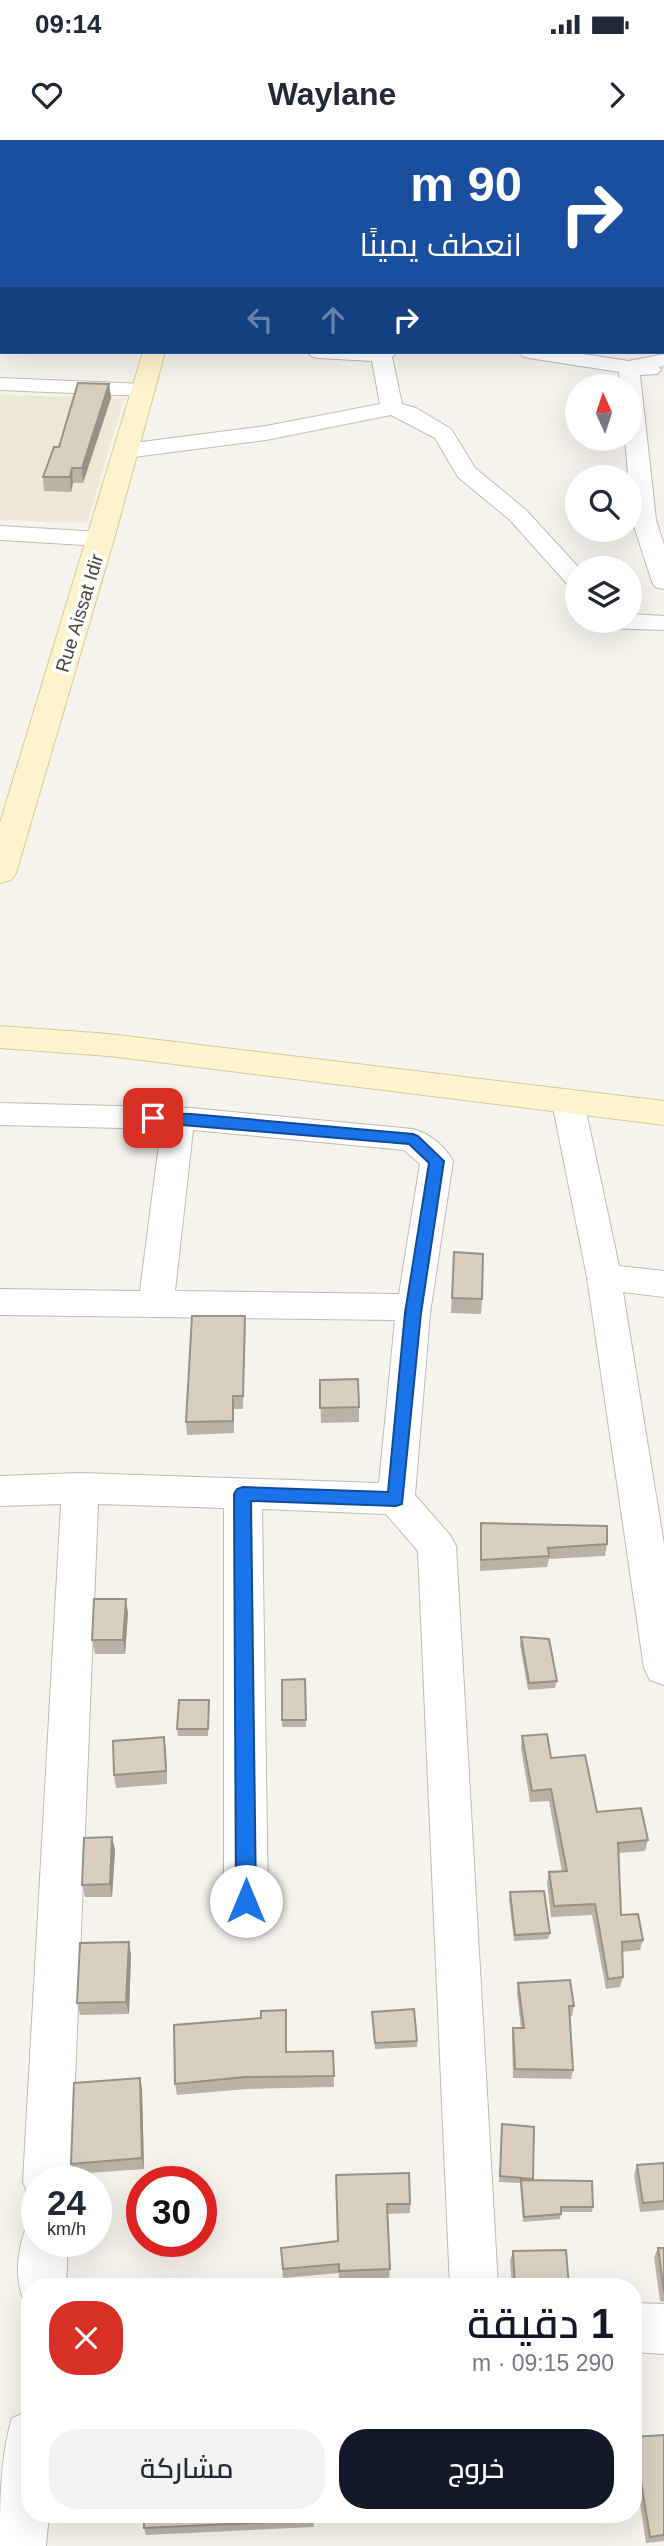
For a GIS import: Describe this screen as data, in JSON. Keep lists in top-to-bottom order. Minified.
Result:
{"streets":{"main road":["Rue Aissat Idir"]},"north":"top","page":{"status":"09:14","header":"Waylane","turn":["90 m","انعطف يمينًا"],"speed":"24 km/h","limit":"30","heading":["1 دقيقة","290 m · 09:15"],"buttons":["خروج","مشاركة"]}}
